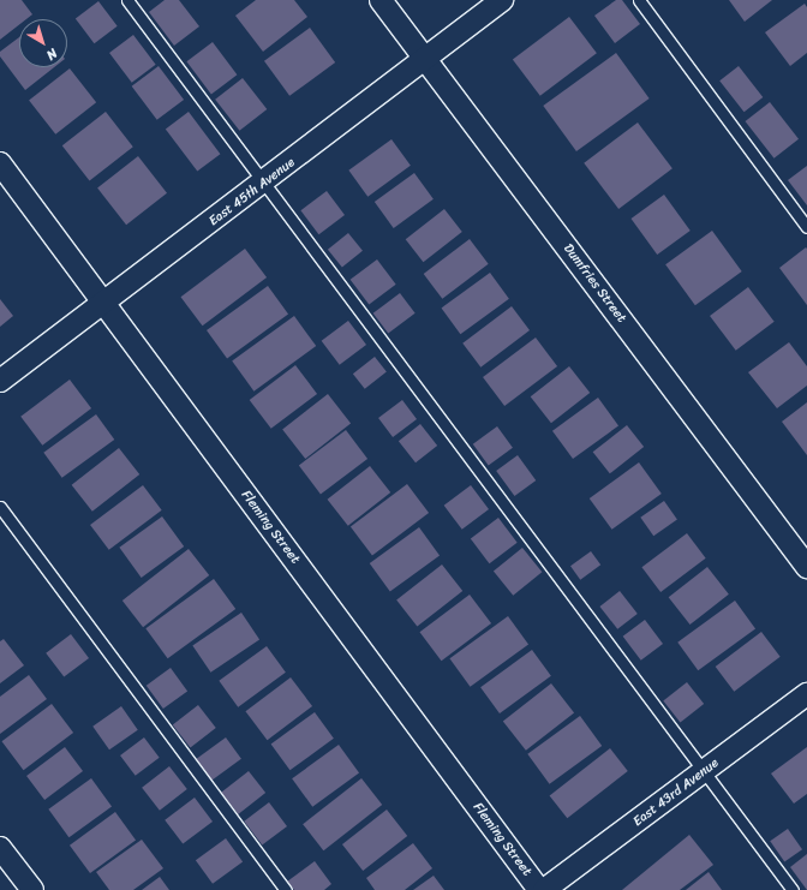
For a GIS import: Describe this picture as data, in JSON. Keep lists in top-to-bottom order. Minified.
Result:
{"streets":{"street":["East 45th Avenue","Dumfries Street","Fleming Street","East 43rd Avenue"]},"crossings":[["East 45th Avenue","Dumfries Street"],["East 45th Avenue","Fleming Street"]],"north":"bottom right"}
